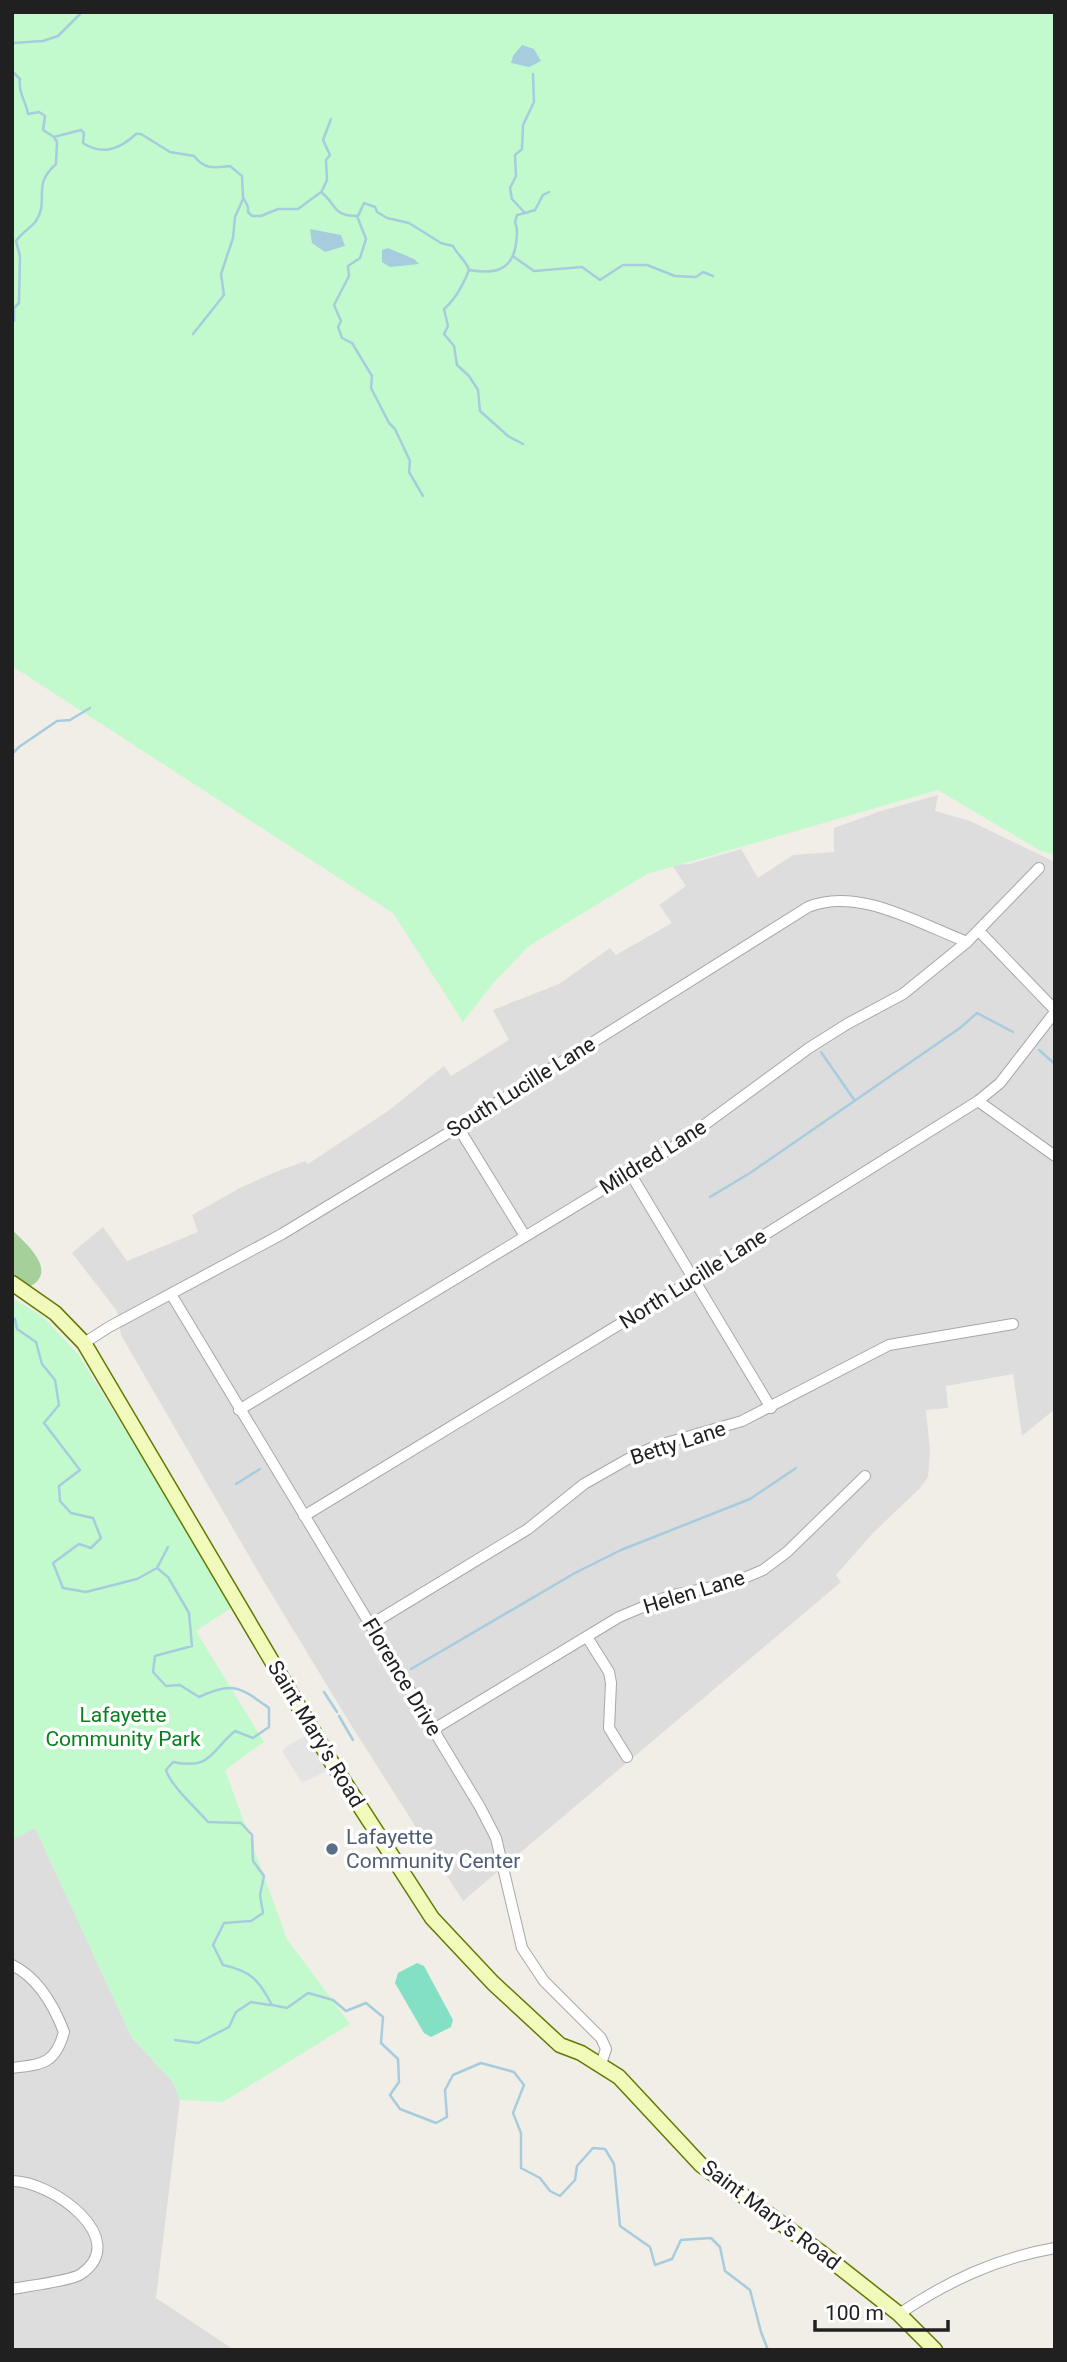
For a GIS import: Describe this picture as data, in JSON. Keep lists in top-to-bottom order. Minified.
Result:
{"streets":{"street":["South Lucille Lane","Mildred Lane","North Lucille Lane","Betty Lane","Helen Lane","Florence Drive","Saint Mary's Road"]},"crossings":[["South Lucille Lane","Mildred Lane"],["South Lucille Lane","Florence Drive"],["South Lucille Lane","Saint Mary's Road"],["Mildred Lane","North Lucille Lane"],["Mildred Lane","Florence Drive"],["North Lucille Lane","Florence Drive"],["Betty Lane","Florence Drive"],["Helen Lane","Florence Drive"],["Florence Drive","Saint Mary's Road"]],"parks":["Lafayette Community Park"],"places":["Lafayette Community Center"],"scale_bar":"100 m"}
